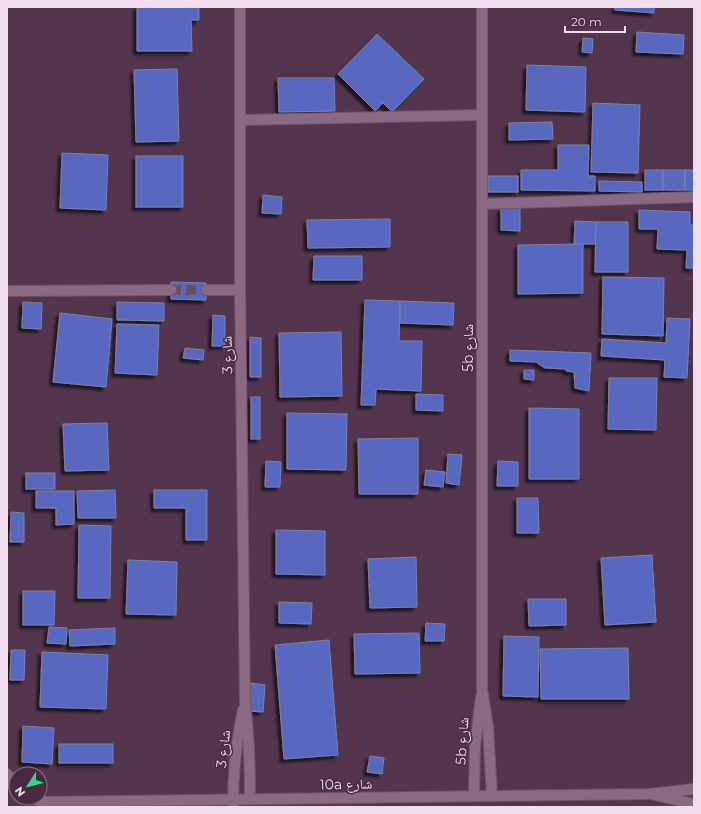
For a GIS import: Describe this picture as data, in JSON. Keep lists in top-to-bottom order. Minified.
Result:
{"streets":{"street":["5b شارع","شارع 3","10a شارع"]},"crossings":[["5b شارع","10a شارع"],["شارع 3","10a شارع"]],"scale_bar":"20 m","north":"bottom left"}
